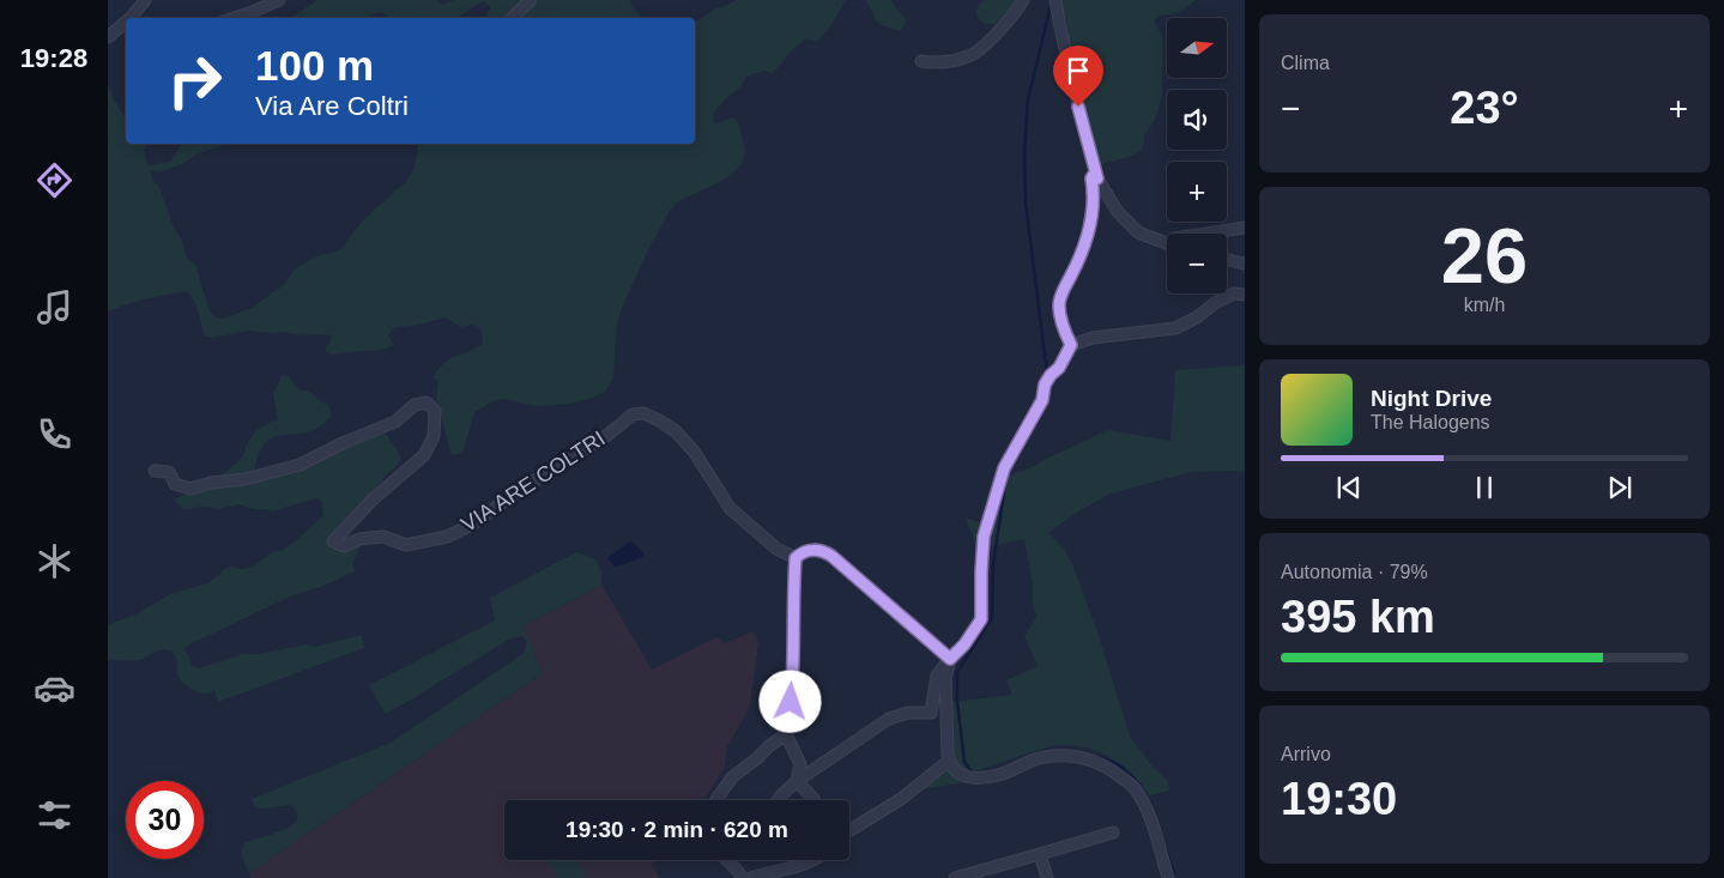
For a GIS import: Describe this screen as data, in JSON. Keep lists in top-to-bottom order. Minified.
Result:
{"streets":{"street":["VIA ARE COLTRI"]},"north":"right","page":{"tabs":"19:28","tile":["Clima",["26","km/h"],["Autonomia · 79%","395 km"],["Arrivo","19:30"]],"map_buttons":["+","−"],"turn":["100 m","Via Are Coltri"],"heat":["−","23°","+"],"song":["Night Drive","The Halogens"],"limit":"30","trip":"19:30 · 2 min · 620 m"}}
